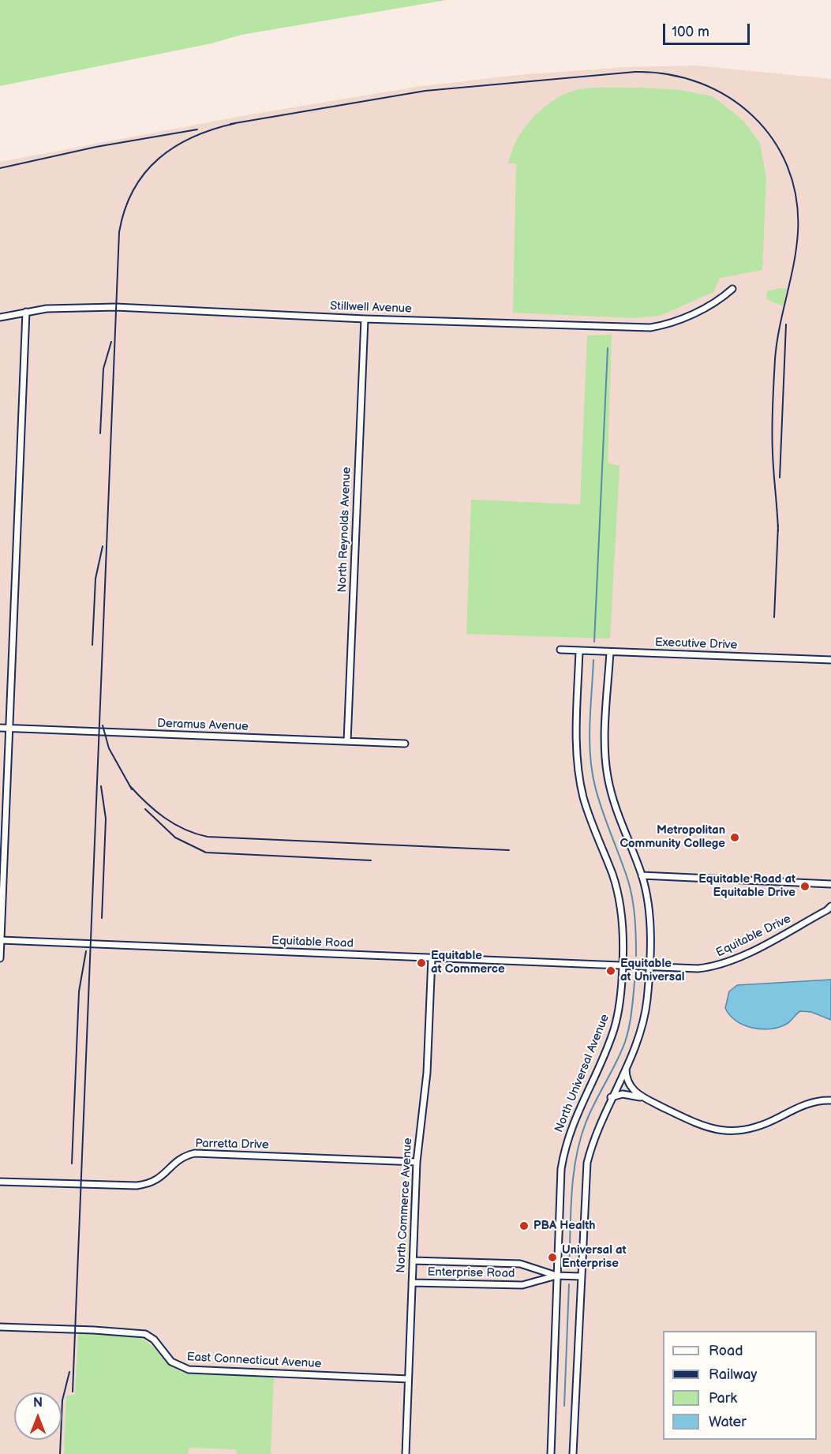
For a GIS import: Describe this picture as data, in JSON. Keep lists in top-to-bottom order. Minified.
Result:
{"streets":{"street":["Stillwell Avenue","North Reynolds Avenue","Executive Drive","Deramus Avenue","Equitable Drive","Equitable Road","North Universal Avenue","Parretta Drive","North Commerce Avenue","Enterprise Road","East Connecticut Avenue"]},"crossings":[["Stillwell Avenue","North Reynolds Avenue"],["North Reynolds Avenue","Deramus Avenue"],["Executive Drive","North Universal Avenue"],["Equitable Drive","Equitable Road"],["Equitable Drive","North Universal Avenue"],["Equitable Road","North Universal Avenue"],["Equitable Road","North Commerce Avenue"],["North Universal Avenue","Enterprise Road"],["Parretta Drive","North Commerce Avenue"],["North Commerce Avenue","Enterprise Road"],["North Commerce Avenue","East Connecticut Avenue"]],"places":["Metropolitan Community College","Equitable Road at Equitable Drive","Equitable at Commerce","Equitable at Universal","PBA Health","Universal at Enterprise"],"legend":["Road","Railway","Park","Water"],"scale_bar":"100 m","north":"top"}
